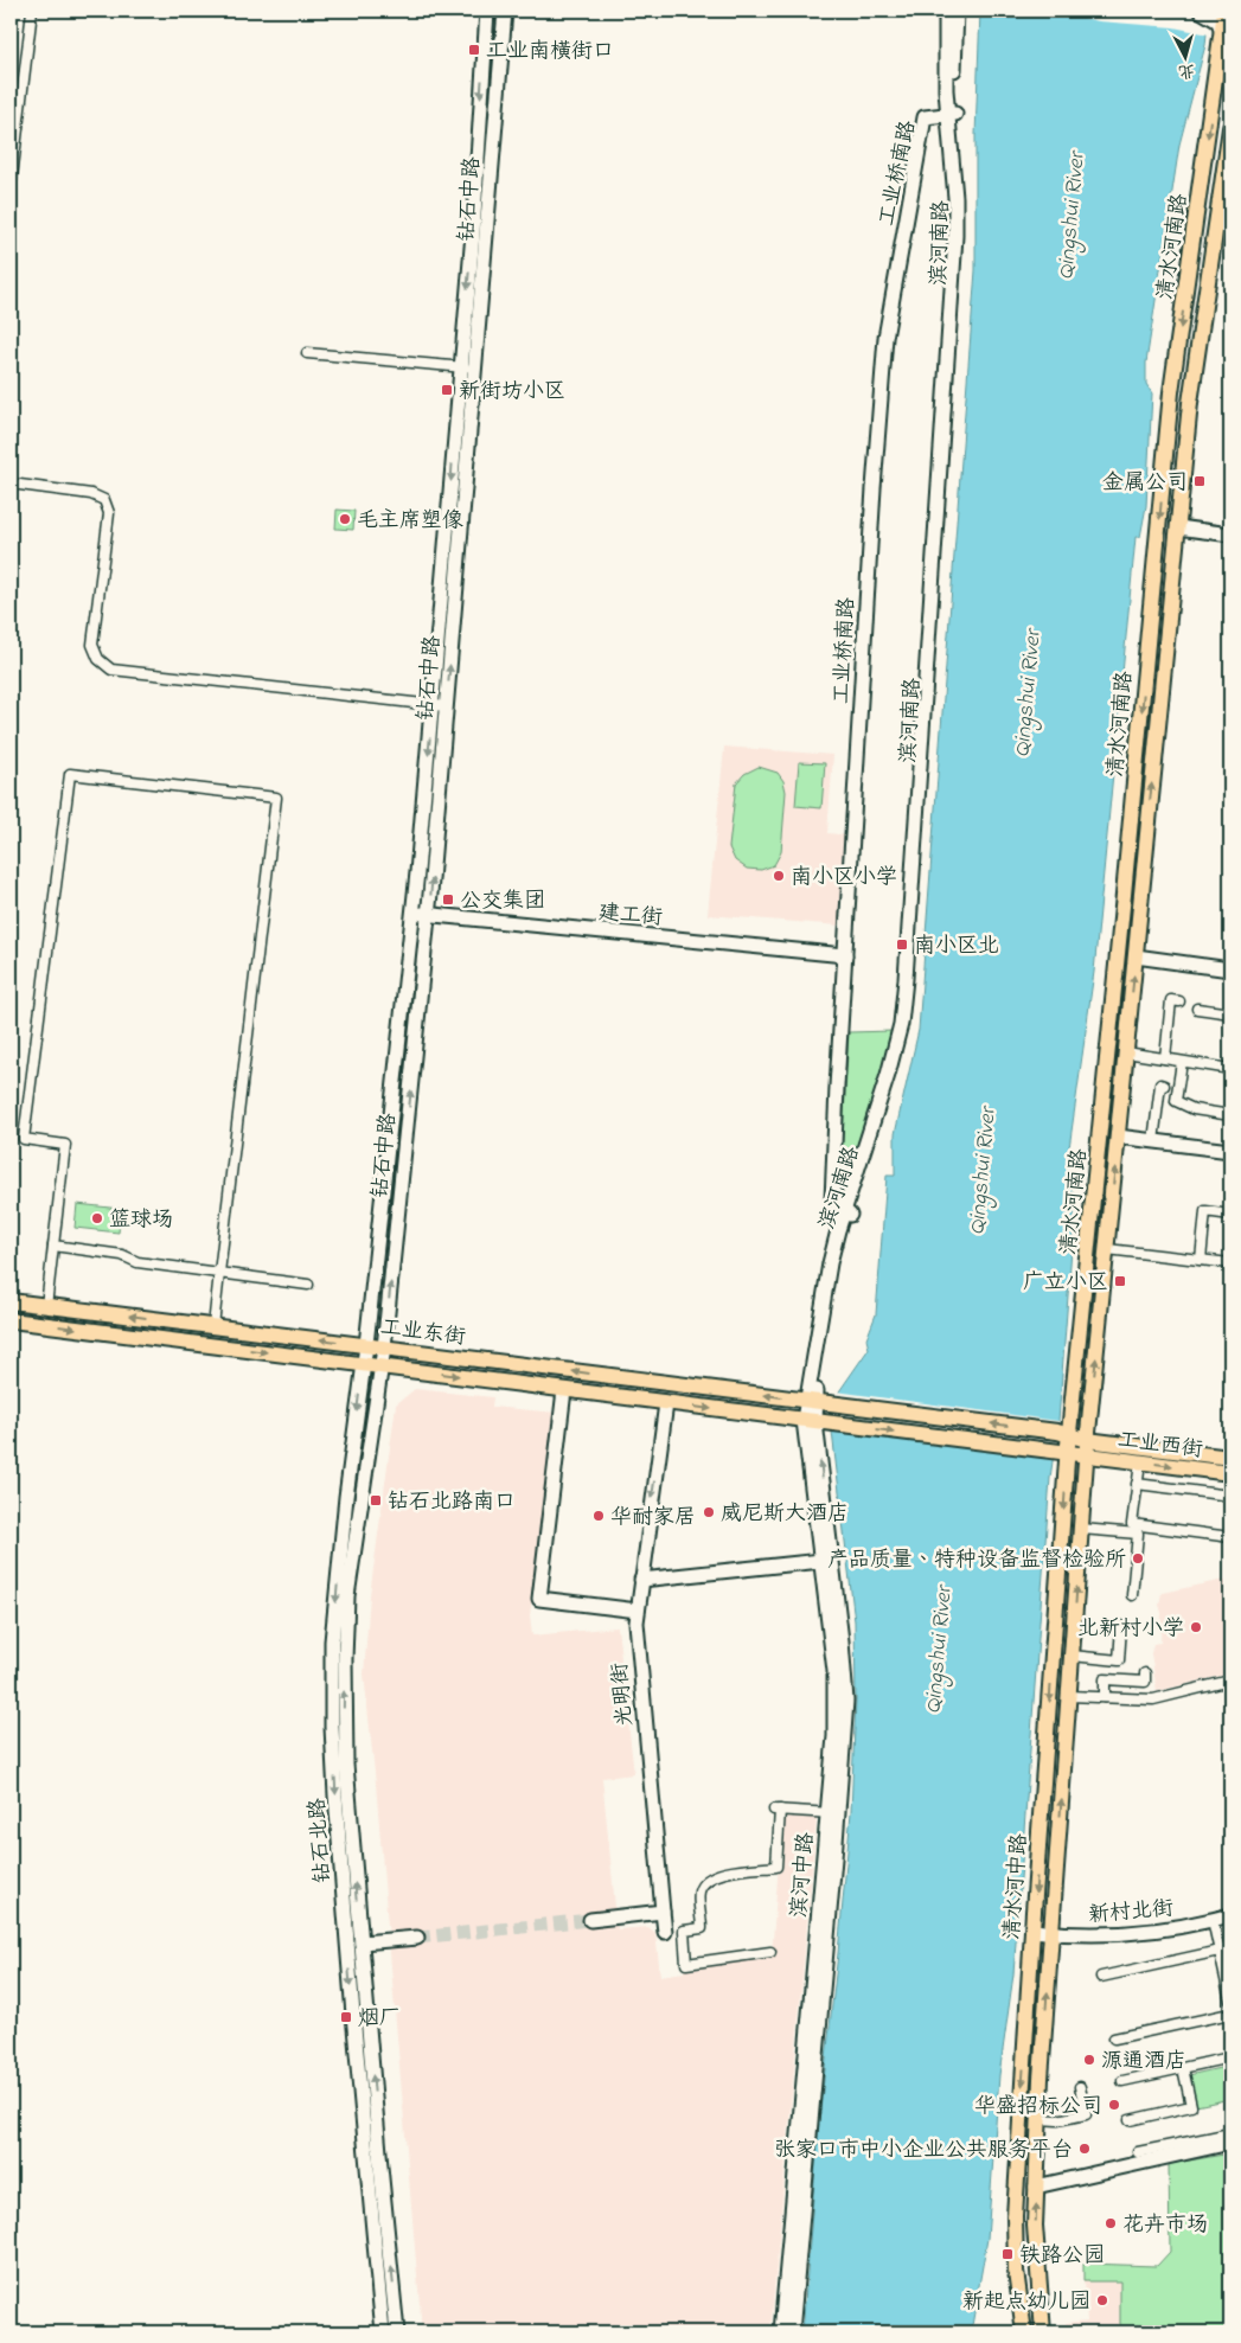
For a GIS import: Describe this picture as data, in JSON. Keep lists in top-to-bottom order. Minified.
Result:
{"streets":{"main road":["工业桥南路","钻石中路","滨河南路","清水河南路","建工街","工业东街","工业西街","光明街","钻石北路","滨河中路","清水河中路","新村北街"]},"crossings":[["工业桥南路","滨河南路"],["工业桥南路","建工街"],["钻石中路","建工街"],["钻石中路","工业东街"],["钻石中路","钻石北路"],["滨河南路","工业东街"],["滨河南路","滨河中路"],["清水河南路","工业东街"],["清水河南路","工业西街"],["清水河南路","清水河中路"],["工业东街","光明街"],["工业东街","钻石北路"],["工业东街","滨河中路"],["工业东街","清水河中路"],["工业西街","清水河中路"],["清水河中路","新村北街"]],"water":["Qingshui River"],"places":{"transit":["工业南横街口","新街坊小区","金属公司","公交集团","南小区北","广立小区","钻石北路南口","烟厂","铁路公园"],"other":["毛主席塑像","南小区小学","篮球场","威尼斯大酒店","华耐家居","产品质量、特种设备监督检验所","北新村小学","源通酒店","华盛招标公司","张家口市中小企业公共服务平台","花卉市场","新起点幼儿园"]},"north":"bottom"}
